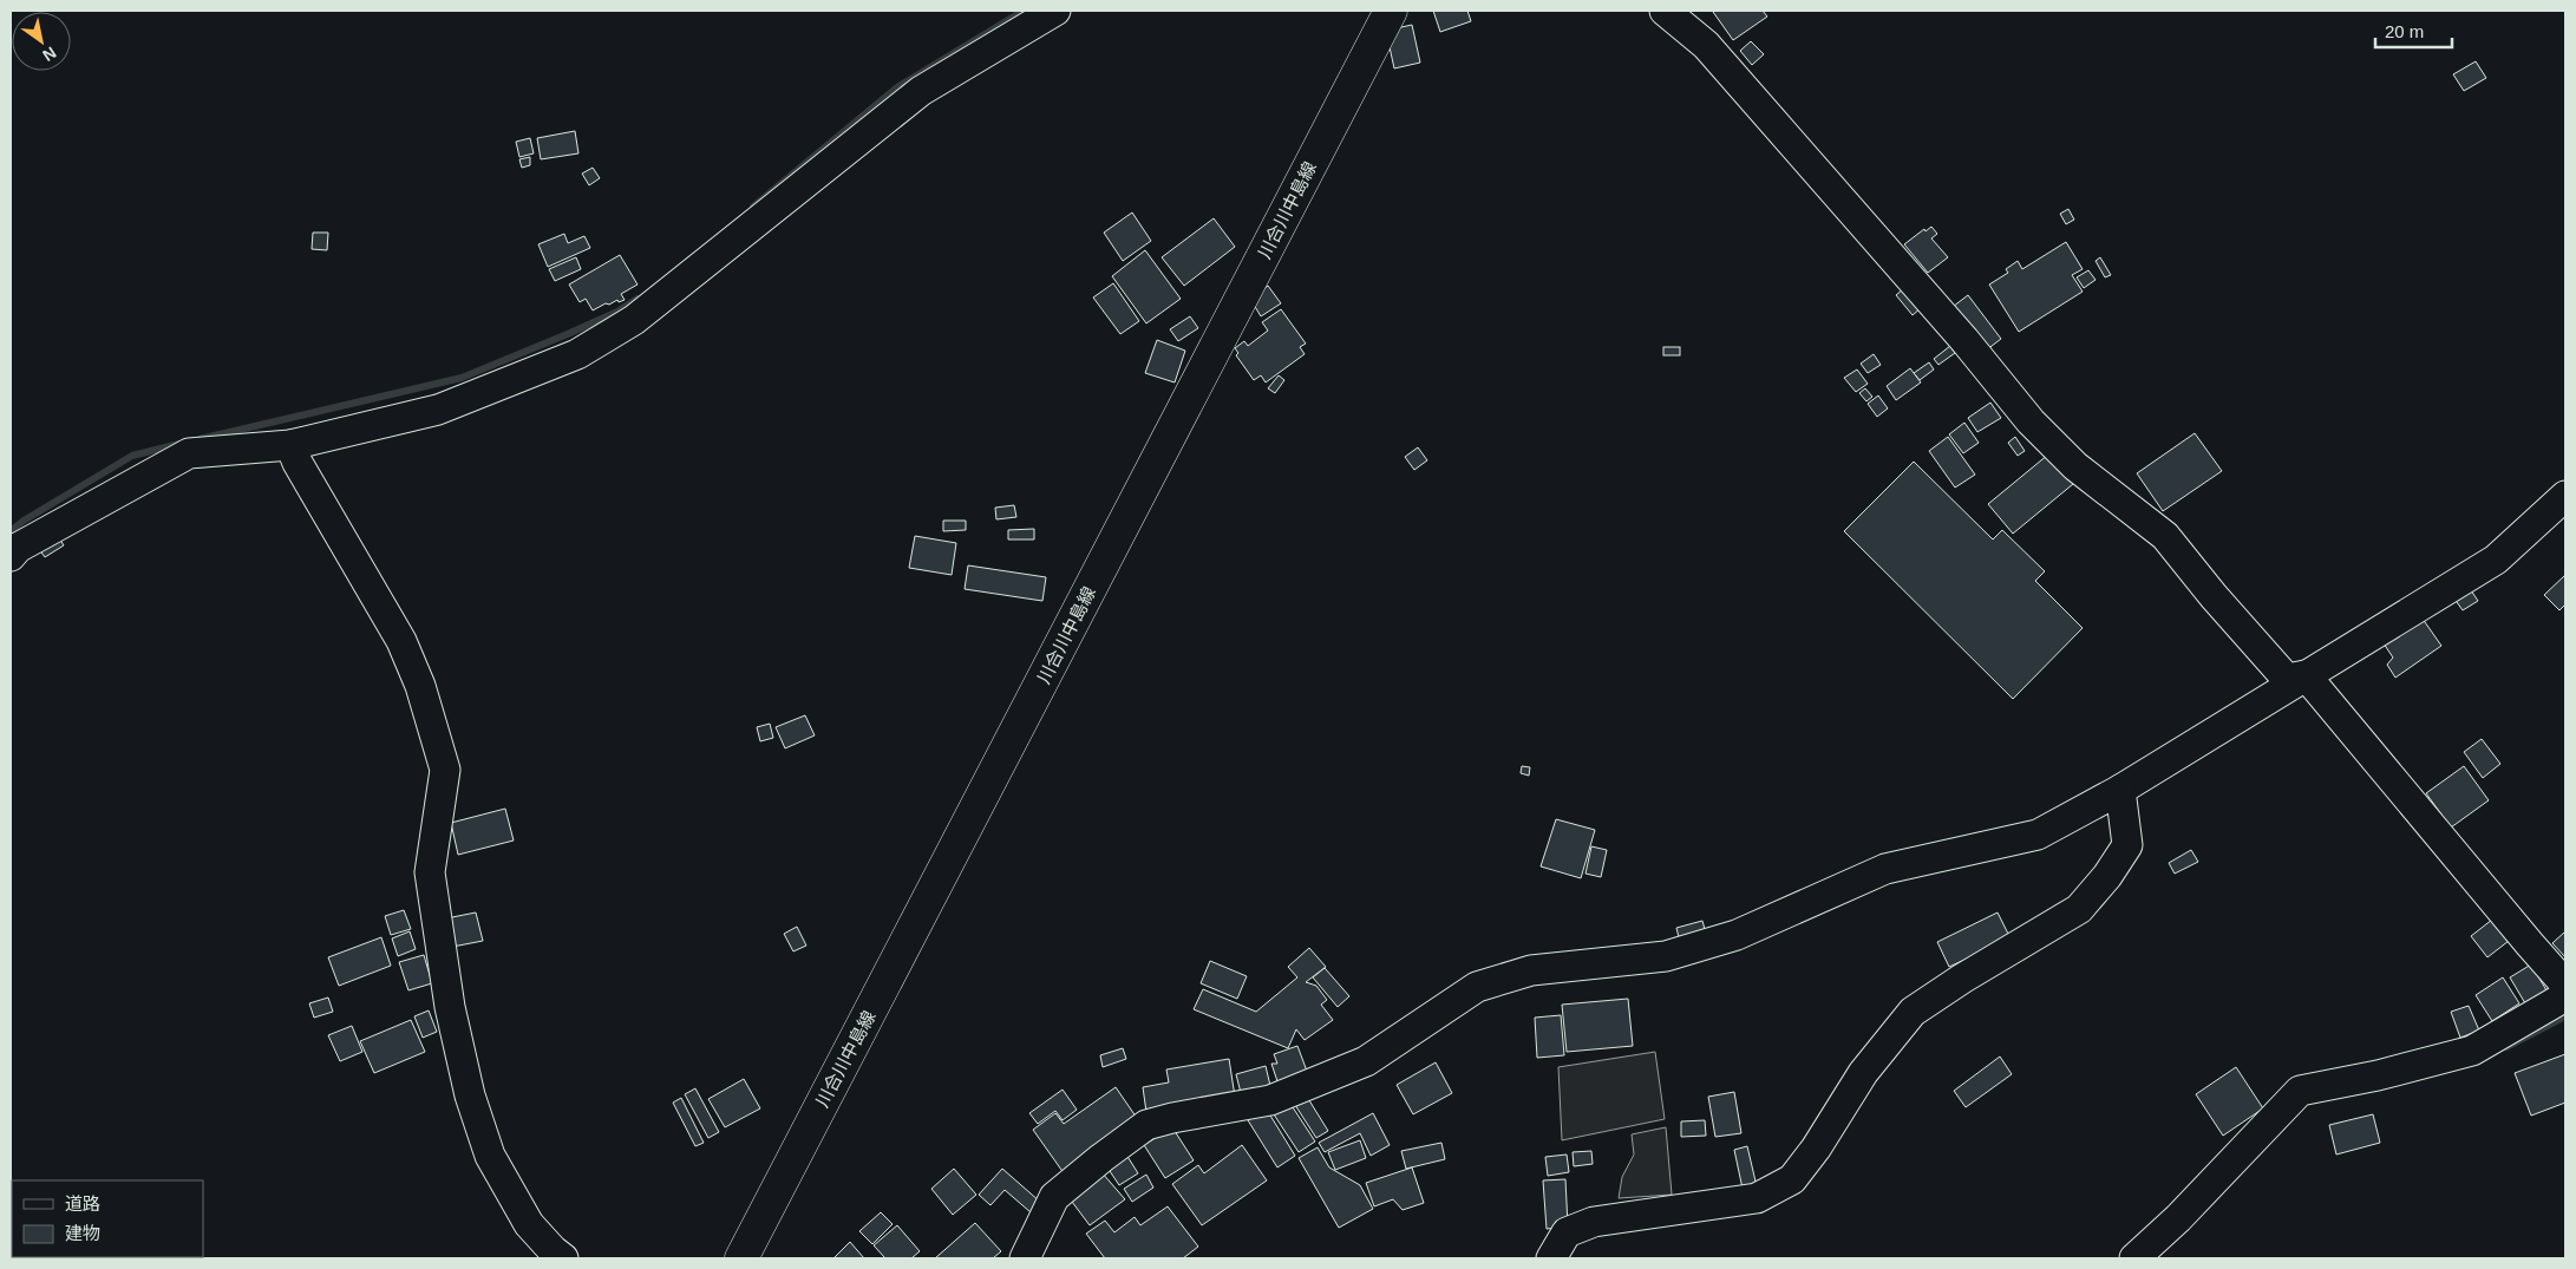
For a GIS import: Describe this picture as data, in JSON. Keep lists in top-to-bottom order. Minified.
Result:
{"streets":{"main road":["川合川中島線"]},"legend":["道路","建物"],"scale_bar":"20 m","north":"bottom right"}
